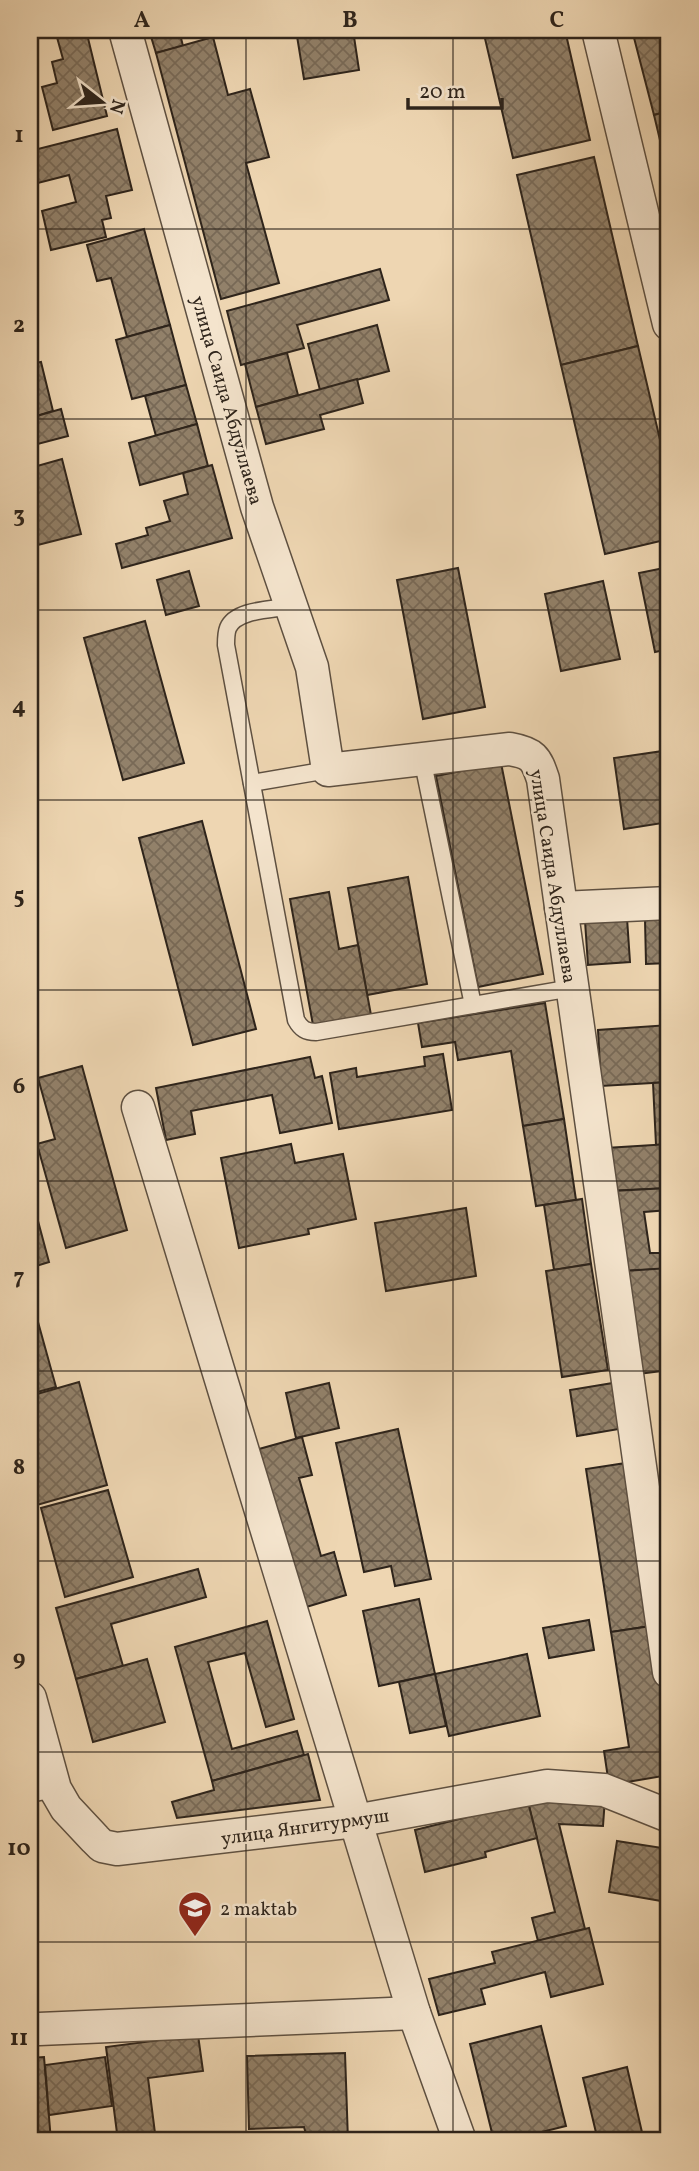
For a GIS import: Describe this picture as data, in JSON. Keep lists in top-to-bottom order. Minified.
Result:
{"streets":{"street":["улица Саида Абдуллаева","улица Янгитурмуш"]},"places":{"school or university":["2 maktab"]},"scale_bar":"20 m","north":"right","grid":{"columns":["A","B","C"],"rows":["1","2","3","4","5","6","7","8","9","10","11"]}}
